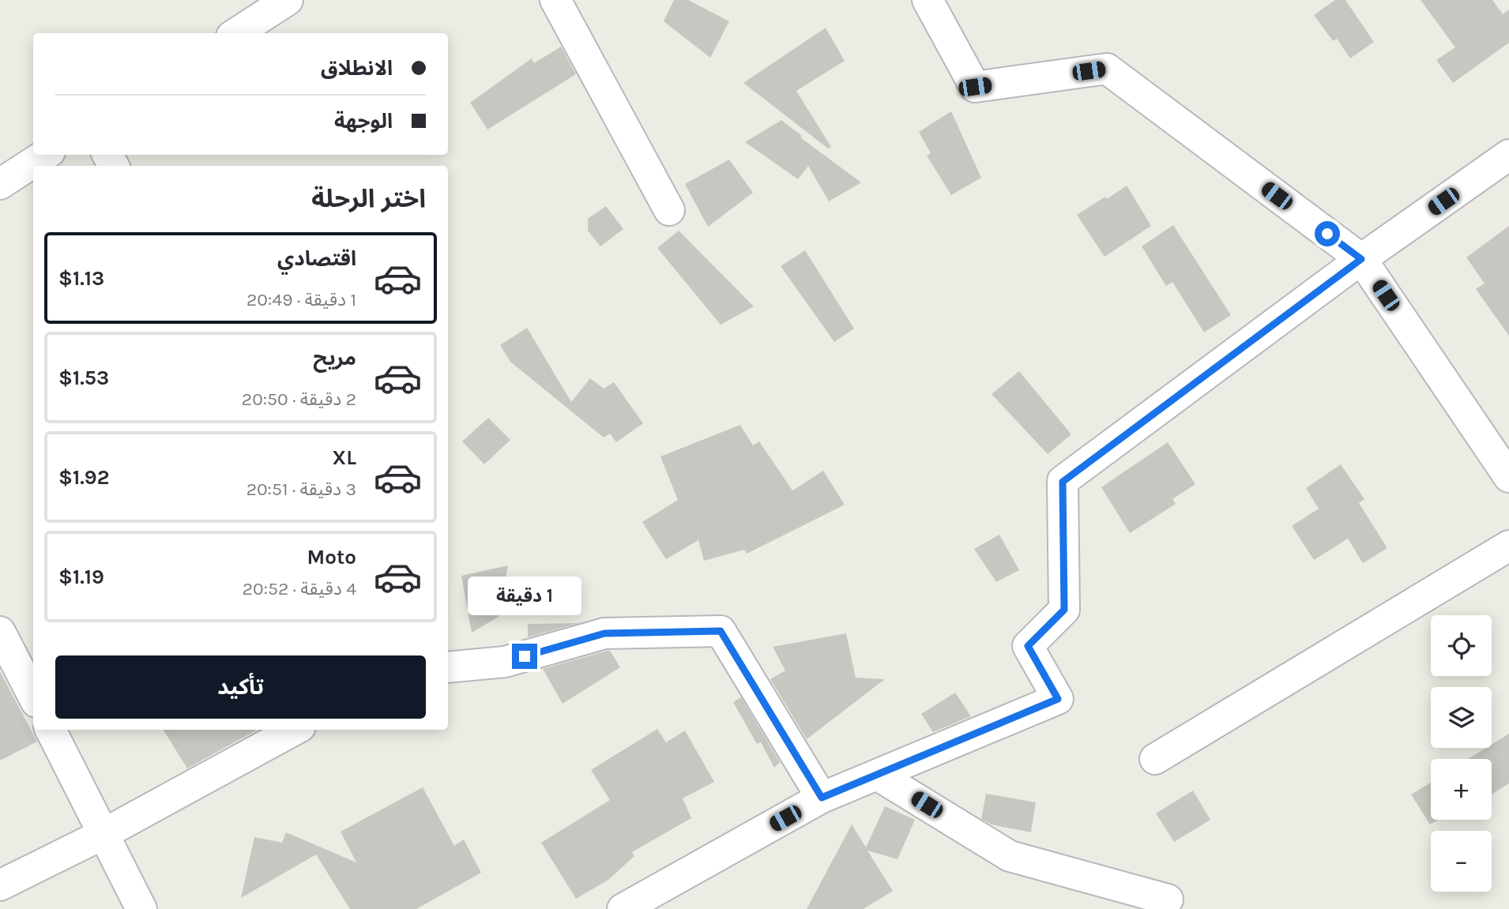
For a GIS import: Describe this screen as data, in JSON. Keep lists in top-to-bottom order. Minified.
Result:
{"page":{"banner":["الانطلاق","الوجهة"],"heading":"اختر الرحلة","list":[{"name":"اقتصادي","note":"1 دقيقة · 20:49","value":"$1.13"},{"name":"مريح","note":"2 دقيقة · 20:50","value":"$1.53"},{"name":"XL","note":"3 دقيقة · 20:51","value":"$1.92"},{"name":"Moto","note":"4 دقيقة · 20:52","value":"$1.19"}],"bubble":"1 دقيقة","map_buttons":["+","−"],"buttons":"تأكيد"}}
